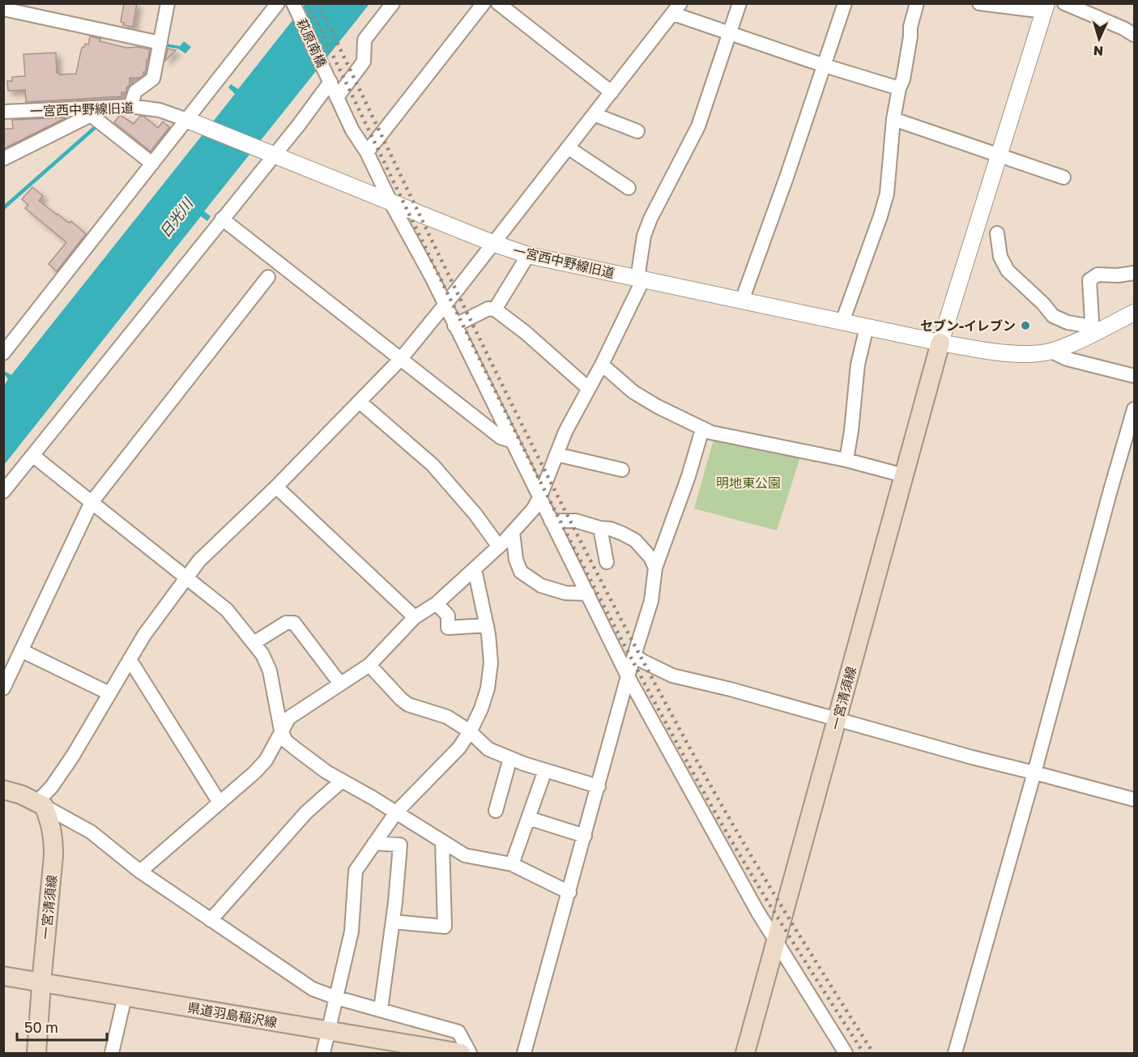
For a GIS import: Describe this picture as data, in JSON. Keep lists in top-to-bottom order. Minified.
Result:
{"streets":{"main road":["一宮清須線","県道羽島稲沢線"],"street":["萩原南橋","一宮西中野線旧道"]},"crossings":[["萩原南橋","一宮西中野線旧道"],["萩原南橋","一宮清須線"],["一宮西中野線旧道","一宮清須線"],["一宮清須線","県道羽島稲沢線"]],"water":["日光川"],"parks":["明地東公園"],"places":["セブン-イレブン"],"scale_bar":"50 m","north":"bottom"}
